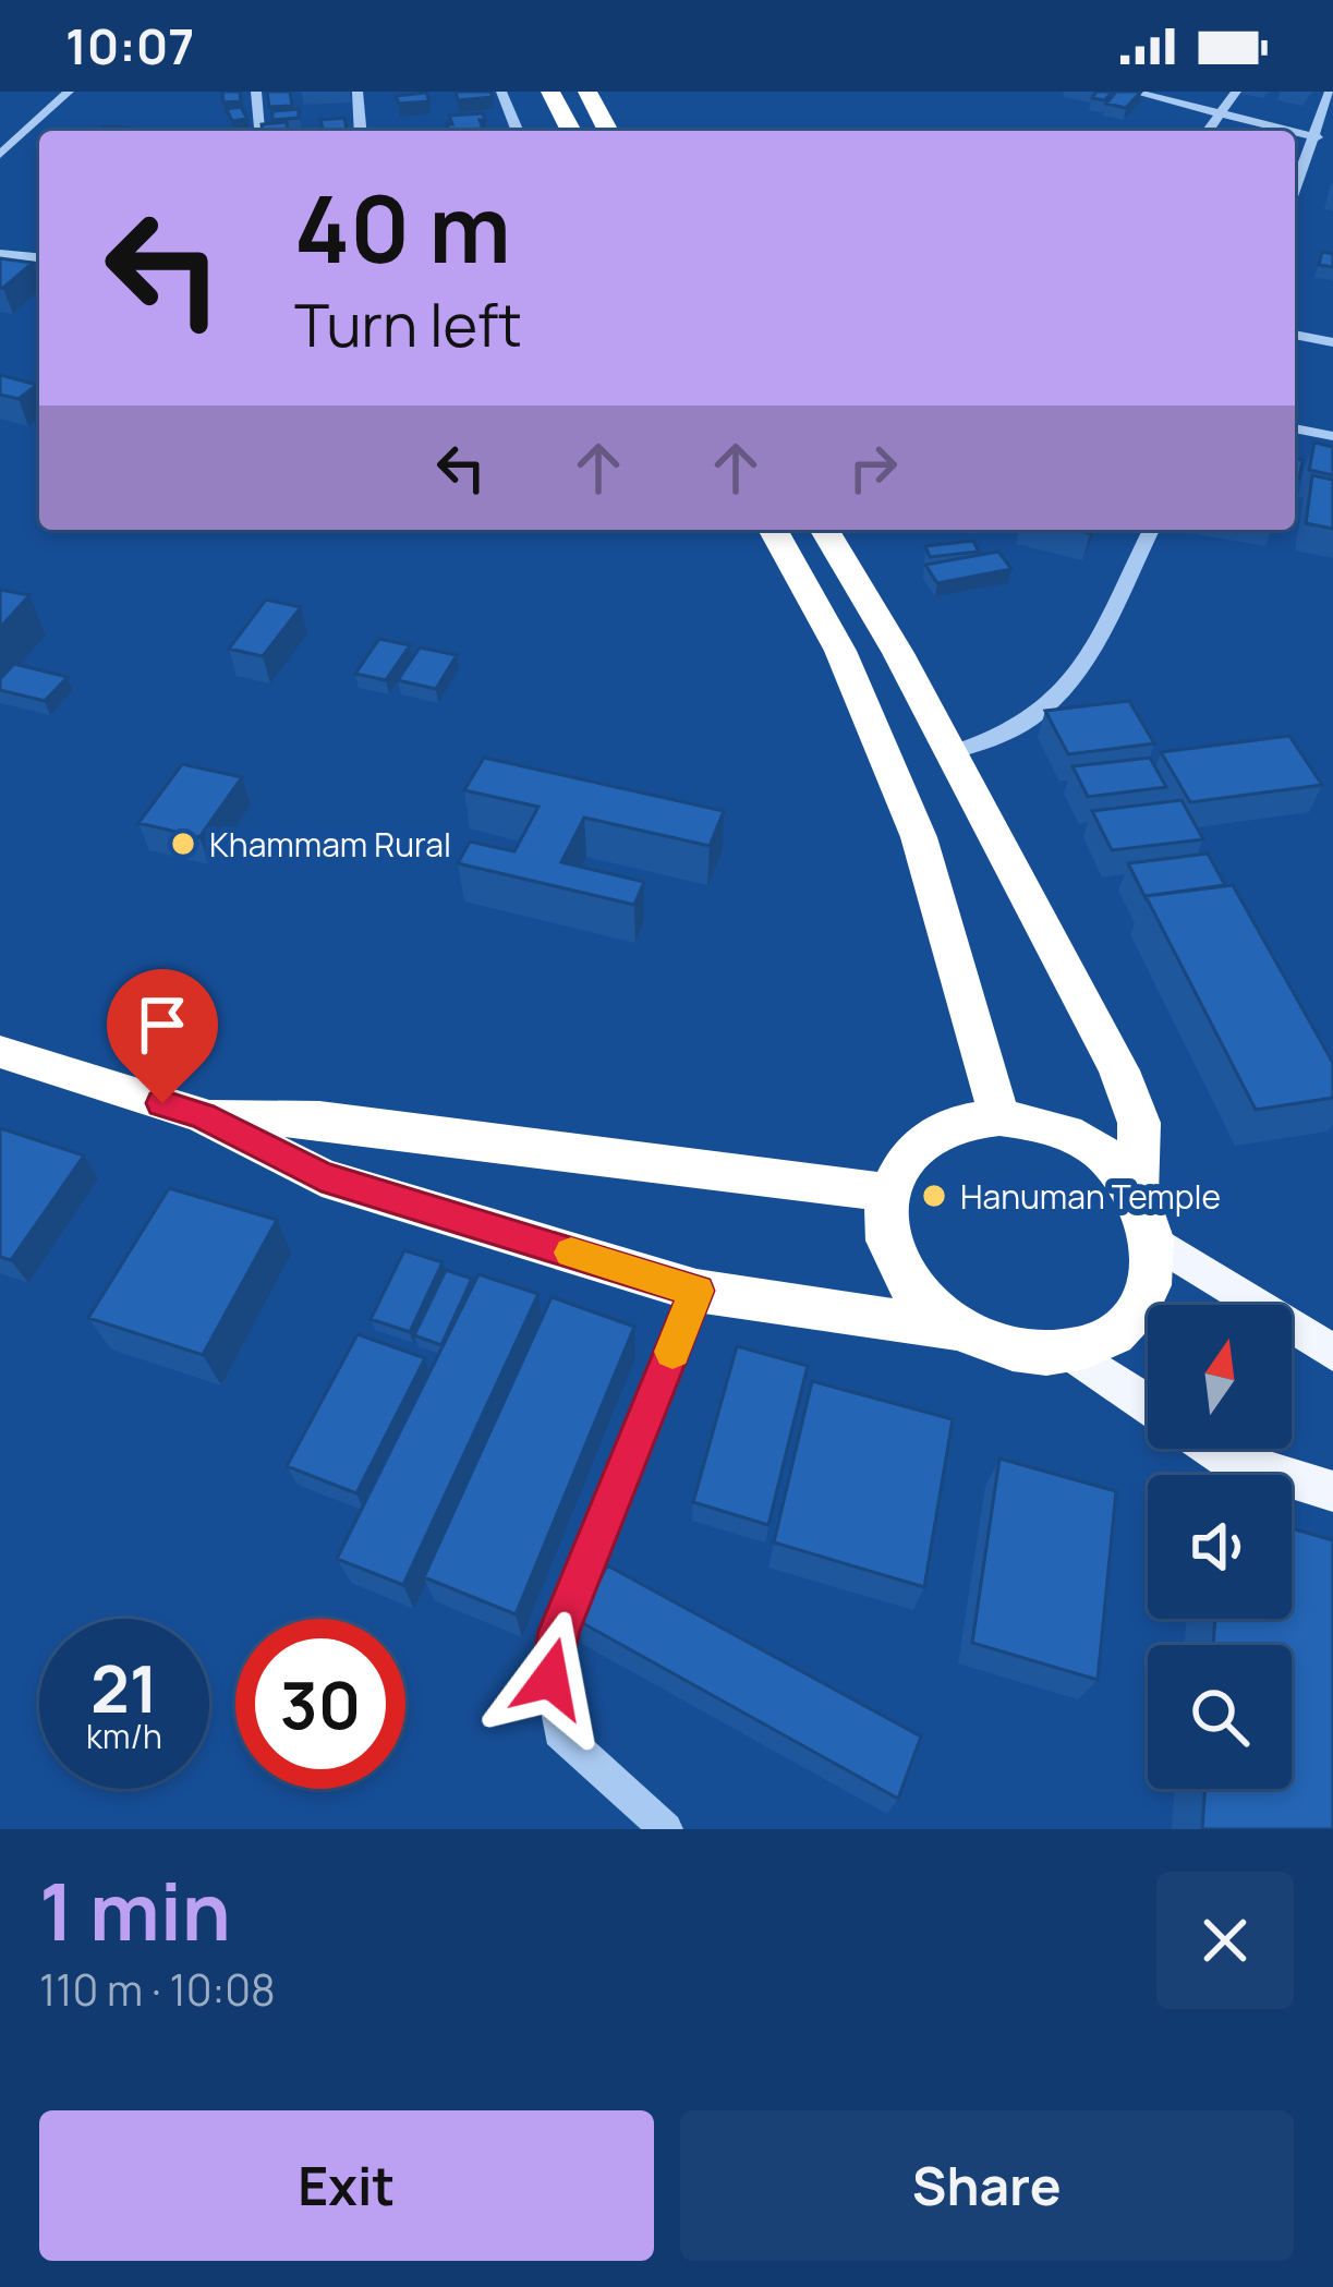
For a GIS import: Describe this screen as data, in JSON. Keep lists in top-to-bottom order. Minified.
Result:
{"places":["Khammam Rural","Hanuman Temple"],"north":"top","page":{"status":"10:07","turn":["40 m","Turn left"],"speed":"21 km/h","limit":"30","heading":["1 min","110 m · 10:08"],"buttons":["Exit","Share"]}}
